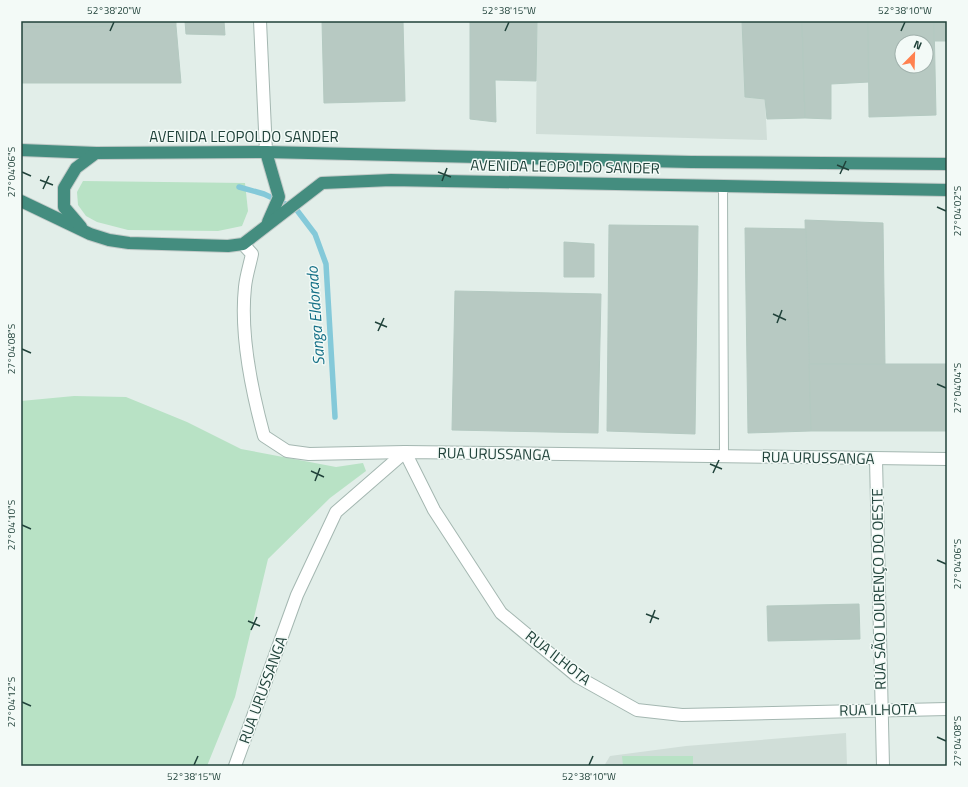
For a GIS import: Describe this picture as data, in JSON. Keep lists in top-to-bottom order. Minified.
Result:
{"streets":{"highway":["AVENIDA LEOPOLDO SANDER"],"street":["RUA URUSSANGA","RUA SÃO LOURENÇO DO OESTE","RUA ILHOTA"]},"crossings":[["RUA URUSSANGA","RUA SÃO LOURENÇO DO OESTE"],["RUA URUSSANGA","RUA ILHOTA"],["RUA SÃO LOURENÇO DO OESTE","RUA ILHOTA"]],"water":["Sanga Eldorado"],"north":"top right","coordinates":["52°38'20\"W","52°38'15\"W","52°38'10\"W","27°04'06\"S","27°04'02\"S","27°04'08\"S","27°04'04\"S","27°04'10\"S","27°04'12\"S"]}
